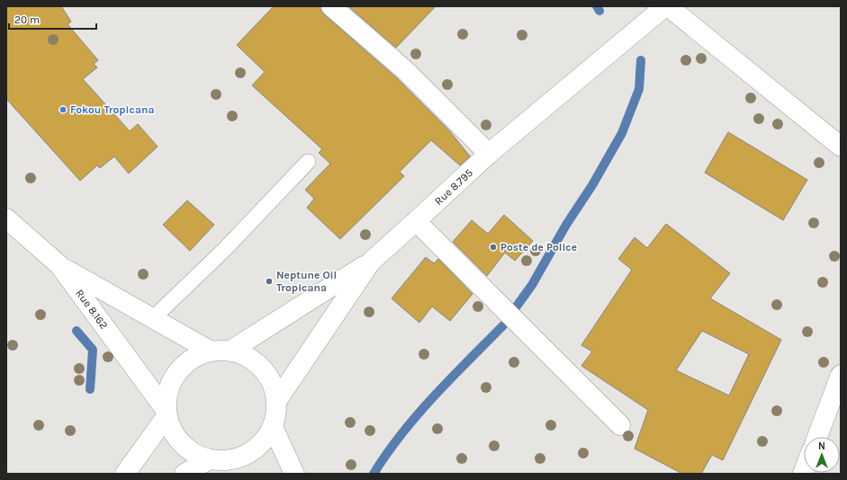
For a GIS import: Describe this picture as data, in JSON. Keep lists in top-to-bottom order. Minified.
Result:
{"streets":{"main road":["Rue 8.795","Rue 8.162"]},"crossings":[["Rue 8.795","Rue 8.162"]],"places":["Fokou Tropicana","Poste de Police","Neptune Oil Tropicana"],"scale_bar":"20 m","north":"top"}
